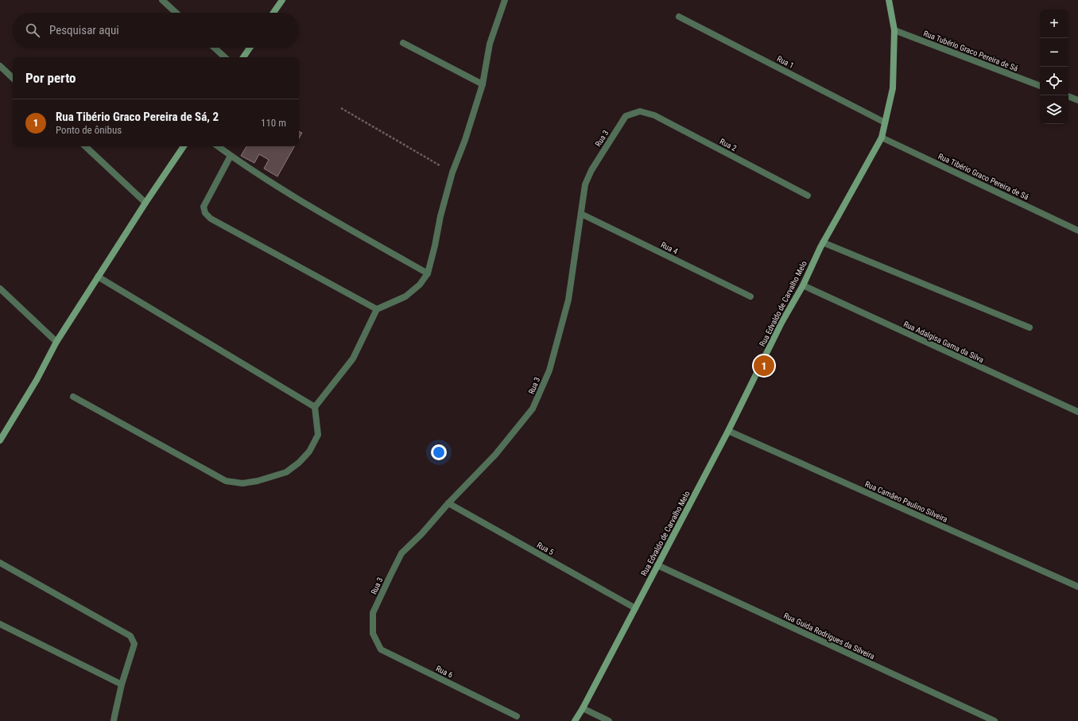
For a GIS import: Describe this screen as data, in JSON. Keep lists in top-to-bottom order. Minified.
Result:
{"streets":{"street":["Rua Tubério Graco Pereira de Sá","Rua 1","Rua 3","Rua 2","Rua Tibério Graco Pereira de Sá","Rua 4","Rua Edvaldo de Carvalho Melo","Rua Adalgisa Gama da Silva","Rua Camãeo Paulino Silveira","Rua 5","Rua Guida Rodrigues da Silveira","Rua 6"]},"crossings":[["Rua Tubério Graco Pereira de Sá","Rua Edvaldo de Carvalho Melo"],["Rua 1","Rua Edvaldo de Carvalho Melo"],["Rua 3","Rua 2"],["Rua 3","Rua 4"],["Rua 3","Rua 5"],["Rua 3","Rua 6"],["Rua Tibério Graco Pereira de Sá","Rua Edvaldo de Carvalho Melo"],["Rua Edvaldo de Carvalho Melo","Rua Adalgisa Gama da Silva"],["Rua Edvaldo de Carvalho Melo","Rua Camãeo Paulino Silveira"],["Rua Edvaldo de Carvalho Melo","Rua 5"],["Rua Edvaldo de Carvalho Melo","Rua Guida Rodrigues da Silveira"]],"page":{"map_buttons":["+","−"],"search":"Pesquisar aqui","heading":"Por perto","list":[{"mark":"1","name":"Rua Tibério Graco Pereira de Sá, 2","note":"Ponto de ônibus","value":"110 m"}],"pins":"1"}}
